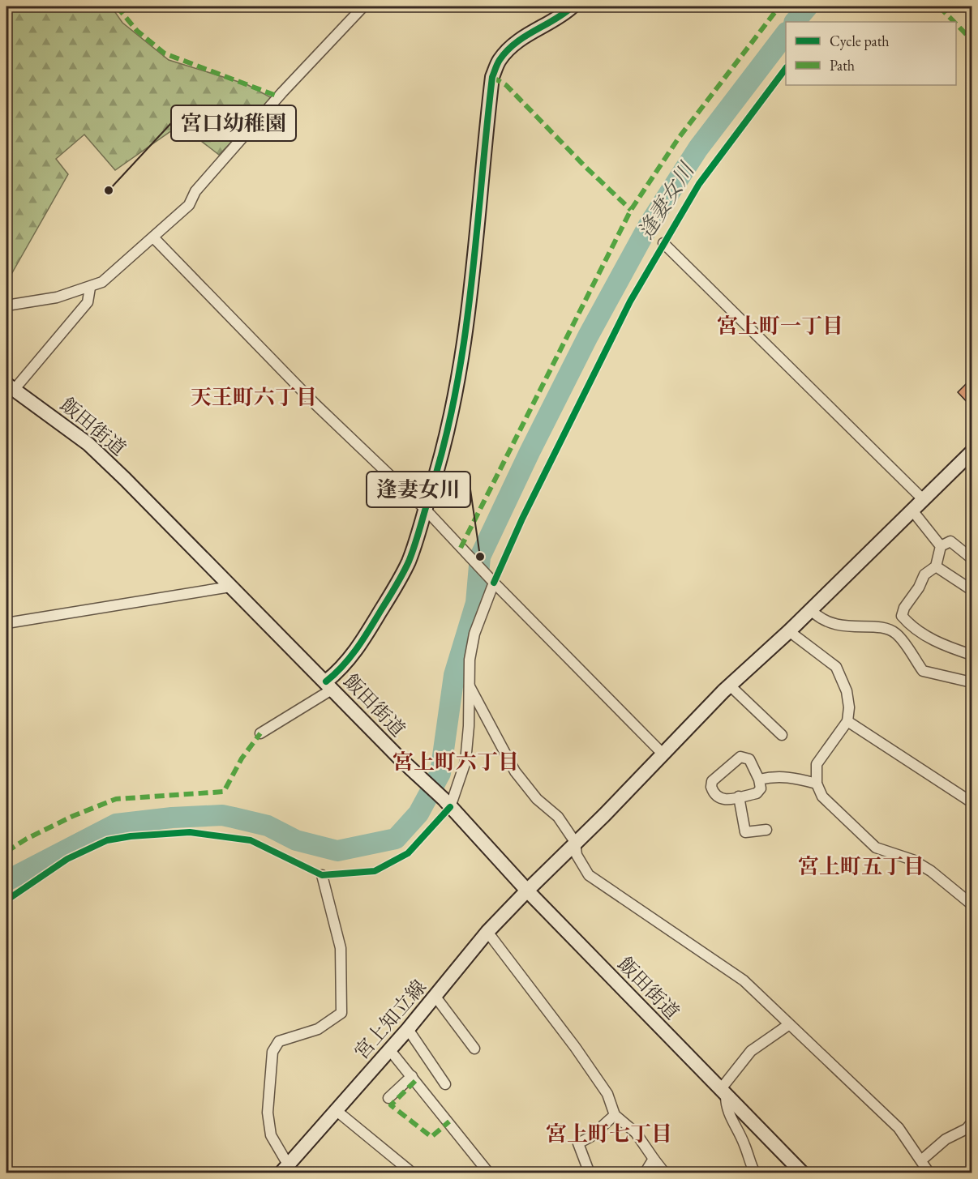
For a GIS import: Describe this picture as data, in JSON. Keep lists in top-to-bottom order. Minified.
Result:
{"streets":{"main road":["飯田街道","宮上知立線"]},"crossings":[["飯田街道","宮上知立線"]],"districts":["宮上町一丁目","天王町六丁目","宮上町六丁目","宮上町五丁目","宮上町七丁目"],"water":["逢妻女川"],"places":["宮口幼稚園","逢妻女川"],"legend":["Cycle path","Path"]}
